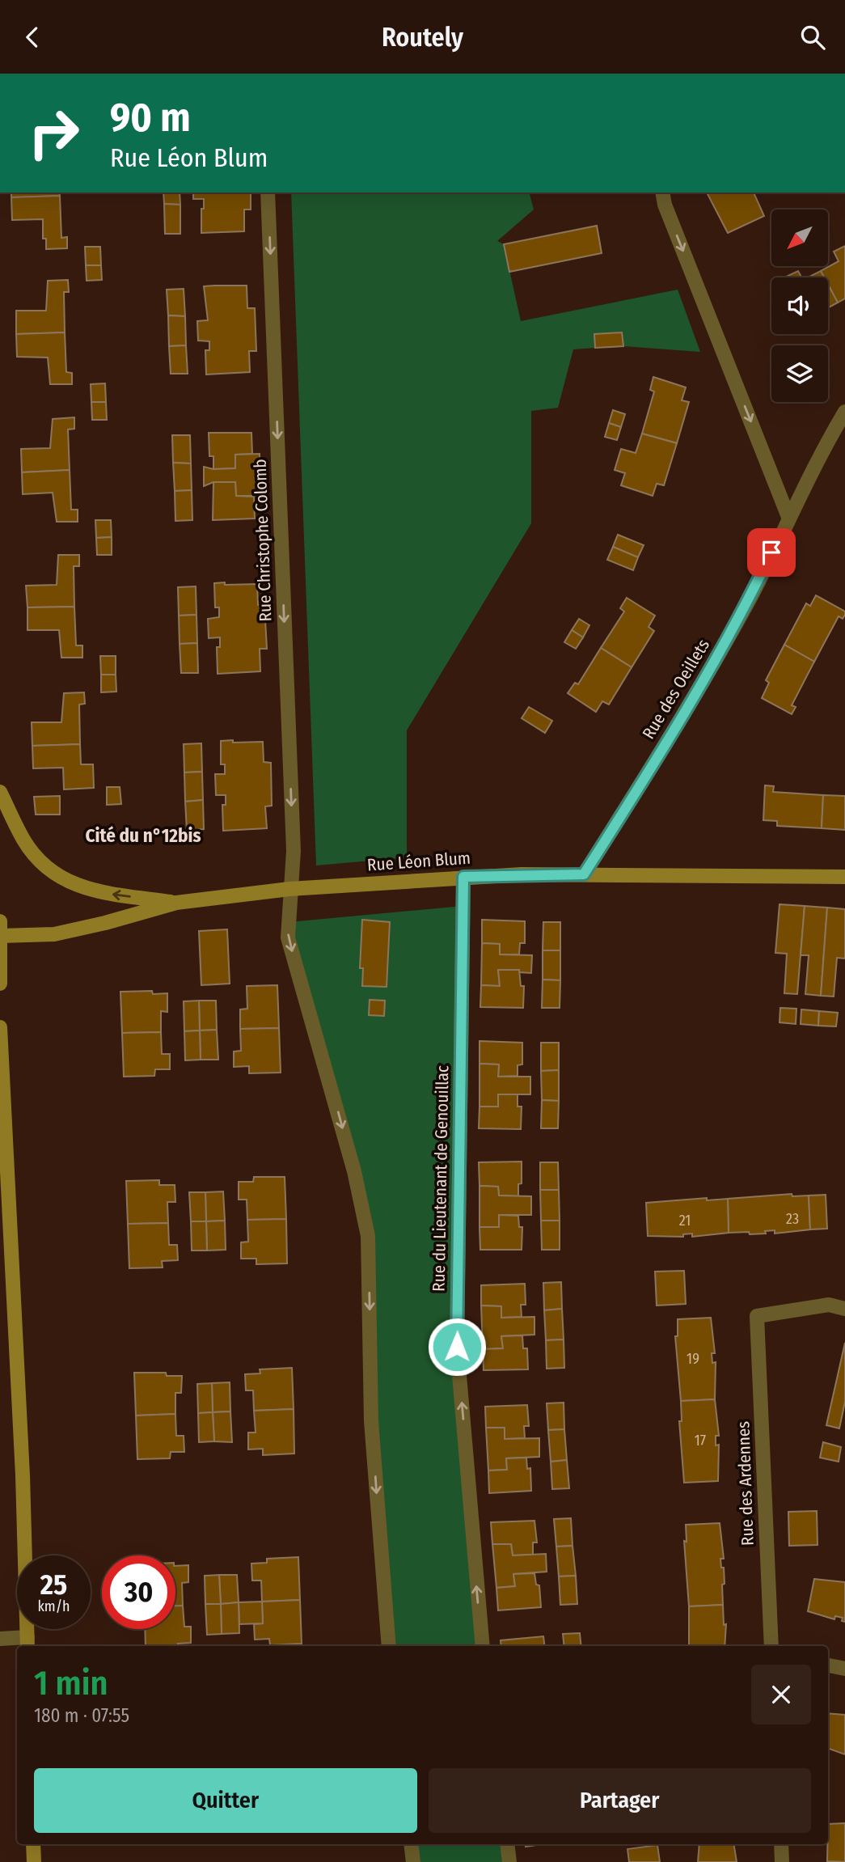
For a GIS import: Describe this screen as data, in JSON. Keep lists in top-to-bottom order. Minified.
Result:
{"streets":{"street":["Rue Christophe Colomb","Rue des Oeillets","Rue Léon Blum","Rue du Lieutenant de Genouillac","Rue des Ardennes"]},"crossings":[["Rue Christophe Colomb","Rue Léon Blum"],["Rue des Oeillets","Rue Léon Blum"],["Rue Léon Blum","Rue du Lieutenant de Genouillac"]],"one_way":["Rue Christophe Colomb"],"districts":["Cité du n°12bis"],"house_numbers":["23","21","19","17"],"north":"bottom left","page":{"header":"Routely","turn":["90 m","Rue Léon Blum"],"speed":"25 km/h","limit":"30","heading":["1 min","180 m · 07:55"],"buttons":["Quitter","Partager"]}}
